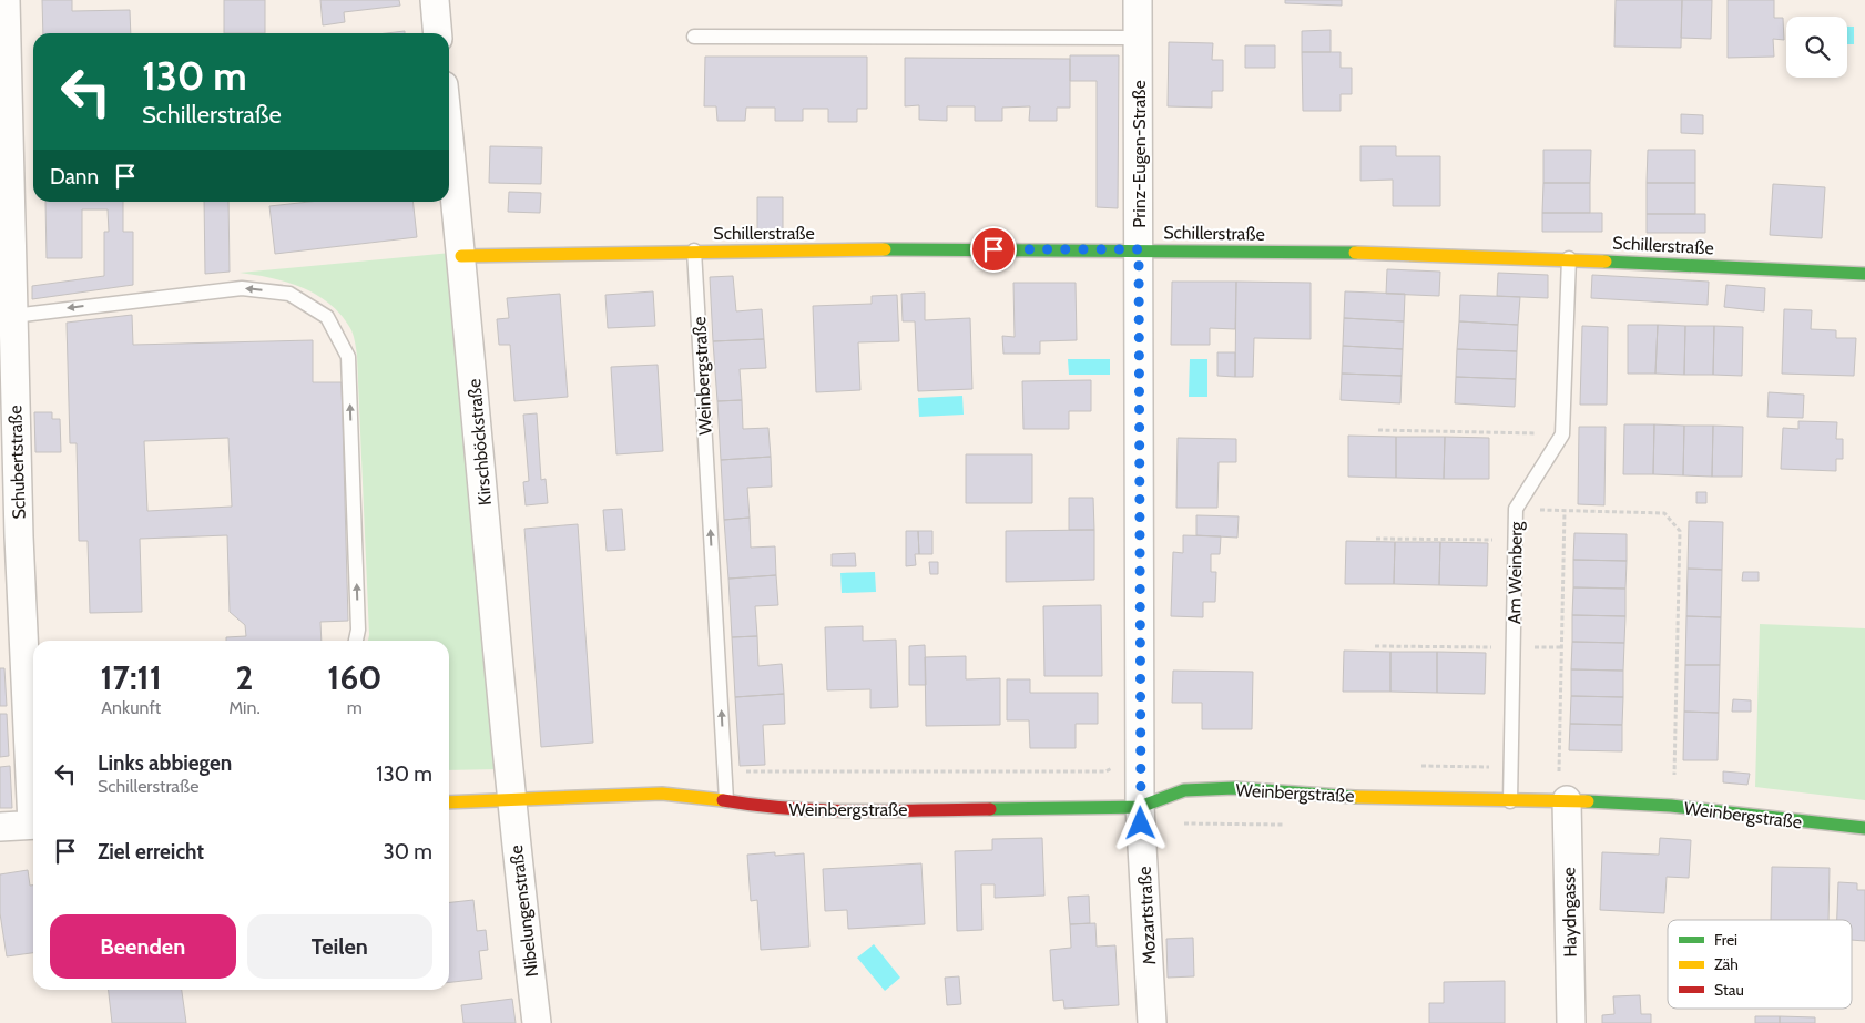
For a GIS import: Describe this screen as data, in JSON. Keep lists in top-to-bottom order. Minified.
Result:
{"streets":{"street":["Prinz-Eugen-Straße","Schillerstraße","Weinbergstraße","Kirschböckstraße","Schubertstraße","Nibelungenstraße","Haydngasse","Mozartstraße"],"lane":["Am Weinberg"]},"crossings":[["Prinz-Eugen-Straße","Schillerstraße"],["Prinz-Eugen-Straße","Weinbergstraße"],["Prinz-Eugen-Straße","Mozartstraße"],["Schillerstraße","Weinbergstraße"],["Schillerstraße","Kirschböckstraße"],["Schillerstraße","Am Weinberg"],["Weinbergstraße","Kirschböckstraße"],["Weinbergstraße","Am Weinberg"],["Weinbergstraße","Nibelungenstraße"],["Weinbergstraße","Haydngasse"],["Weinbergstraße","Mozartstraße"],["Kirschböckstraße","Nibelungenstraße"]],"legend":["Frei","Zäh","Stau"],"page":{"turn":["130 m","Schillerstraße"],"then":"Dann","eta":["17:11","Ankunft","2","Min.","160","m"],"list":[{"name":"Links abbiegen","note":"Schillerstraße","value":"130 m"},{"name":"Ziel erreicht","value":"30 m"}],"buttons":["Beenden","Teilen"]}}
